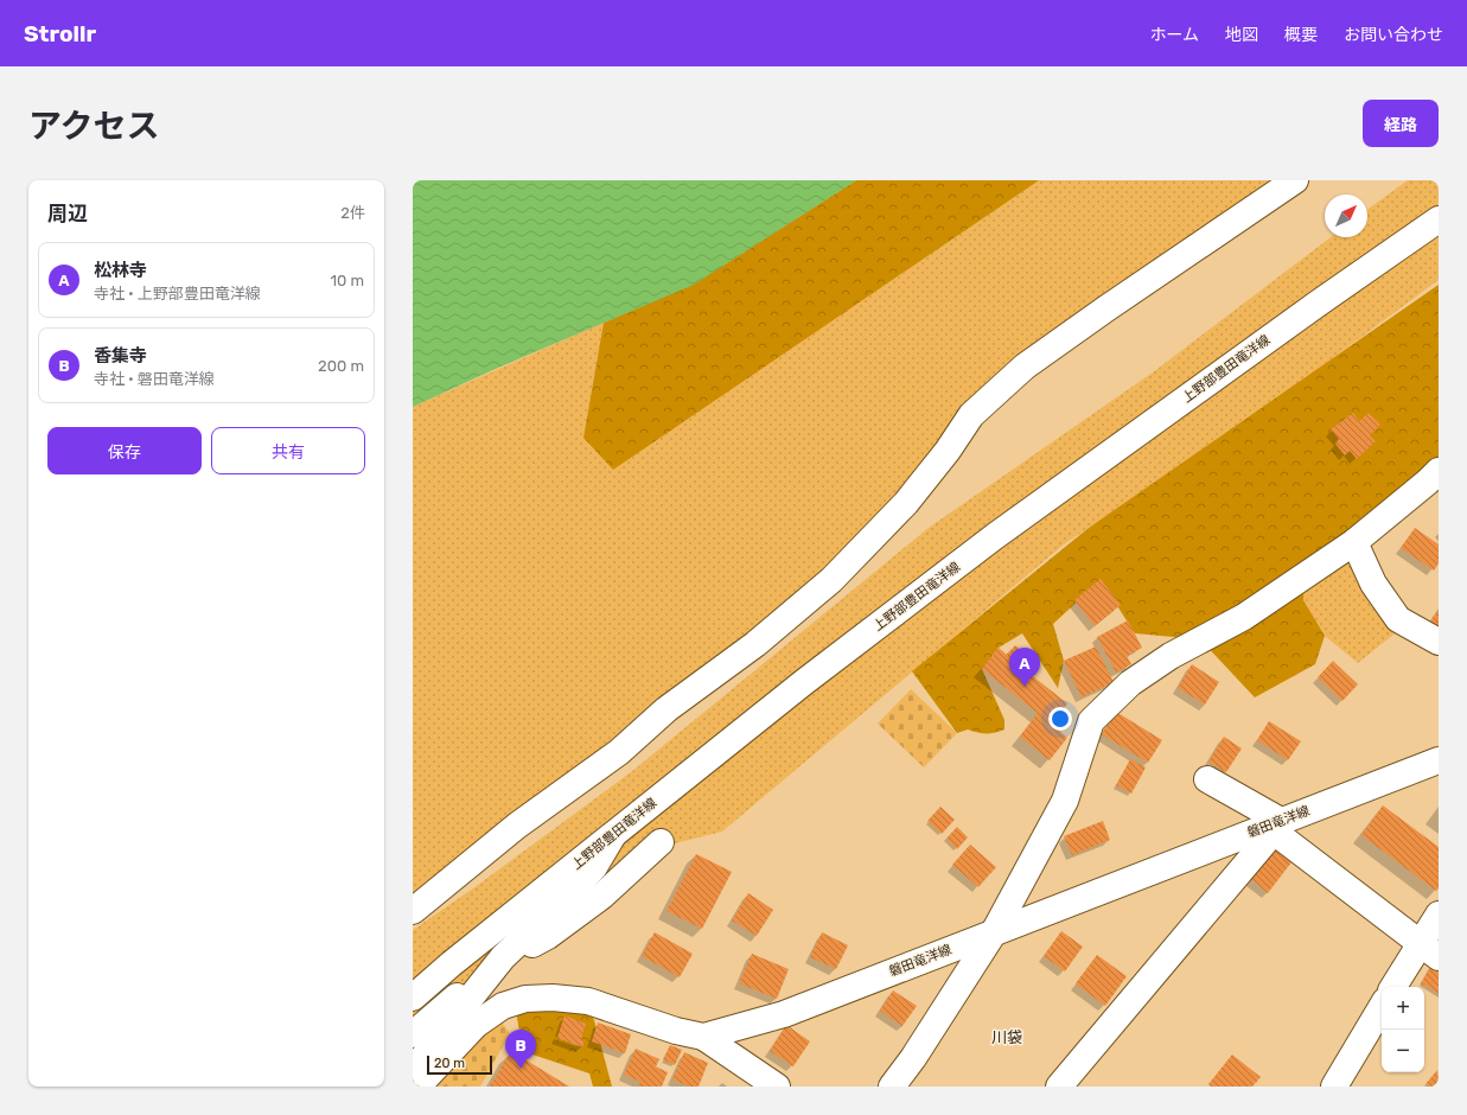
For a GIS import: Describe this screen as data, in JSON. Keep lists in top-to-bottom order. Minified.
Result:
{"streets":{"street":["上野部豊田竜洋線","磐田竜洋線"]},"districts":["川袋"],"scale_bar":"20 m","north":"top right","page":{"header":"Strollr","nav":["ホーム","地図","概要","お問い合わせ"],"title":"アクセス","buttons":["経路",["保存","共有"]],"heading":["周辺","2件"],"list":[{"mark":"A","name":"松林寺","note":"寺社 · 上野部豊田竜洋線","value":"10 m"},{"mark":"B","name":"香集寺","note":"寺社 · 磐田竜洋線","value":"200 m"}],"pins":["A","B"],"map_buttons":["+","−"],"scale":"20 m"}}
